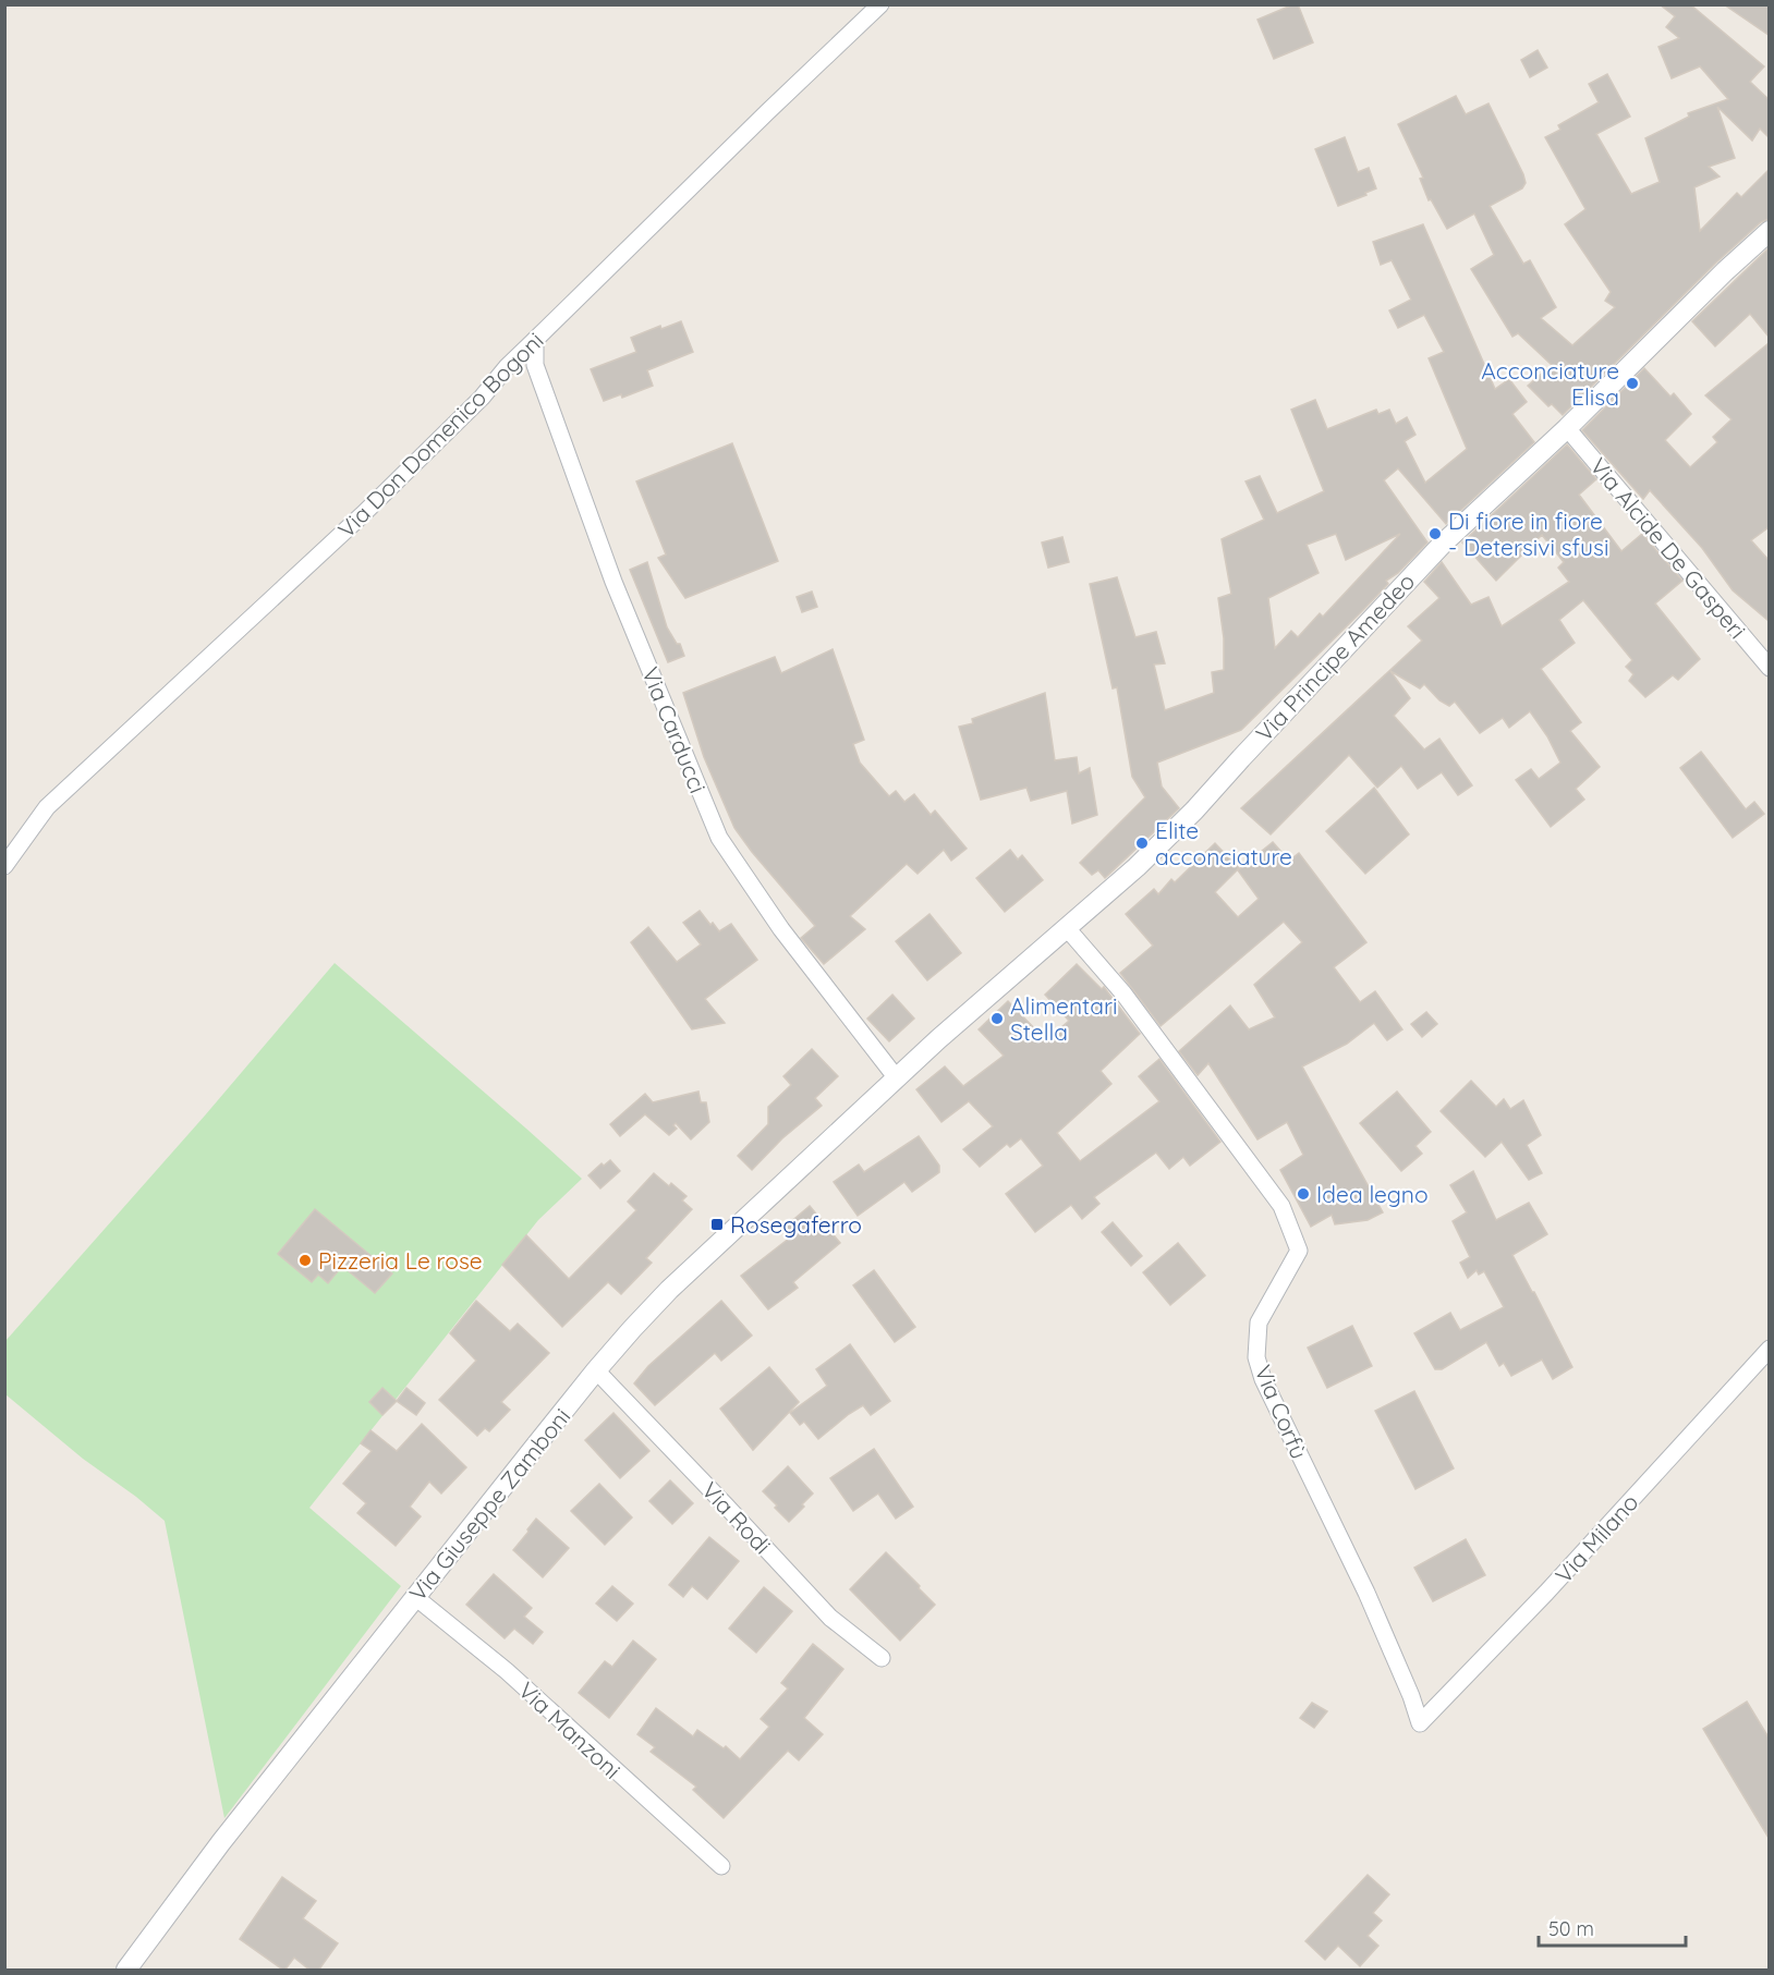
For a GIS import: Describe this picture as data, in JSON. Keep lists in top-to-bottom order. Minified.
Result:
{"streets":{"street":["Via Don Domenico Bogoni","Via Alcide De Gasperi","Via Principe Amedeo","Via Carducci","Via Corfù","Via Giuseppe Zamboni","Via Rodi","Via Milano","Via Manzoni"]},"crossings":[["Via Don Domenico Bogoni","Via Carducci"],["Via Alcide De Gasperi","Via Principe Amedeo"],["Via Principe Amedeo","Via Carducci"],["Via Principe Amedeo","Via Corfù"],["Via Principe Amedeo","Via Giuseppe Zamboni"],["Via Carducci","Via Giuseppe Zamboni"],["Via Corfù","Via Milano"],["Via Giuseppe Zamboni","Via Rodi"],["Via Giuseppe Zamboni","Via Manzoni"]],"places":{"other":["Acconciature Elisa","Di fiore in fiore - Detersivi sfusi","Elite acconciature","Alimentari Stella","Idea legno","Pizzeria Le rose"],"transit":["Rosegaferro"]},"scale_bar":"50 m"}
